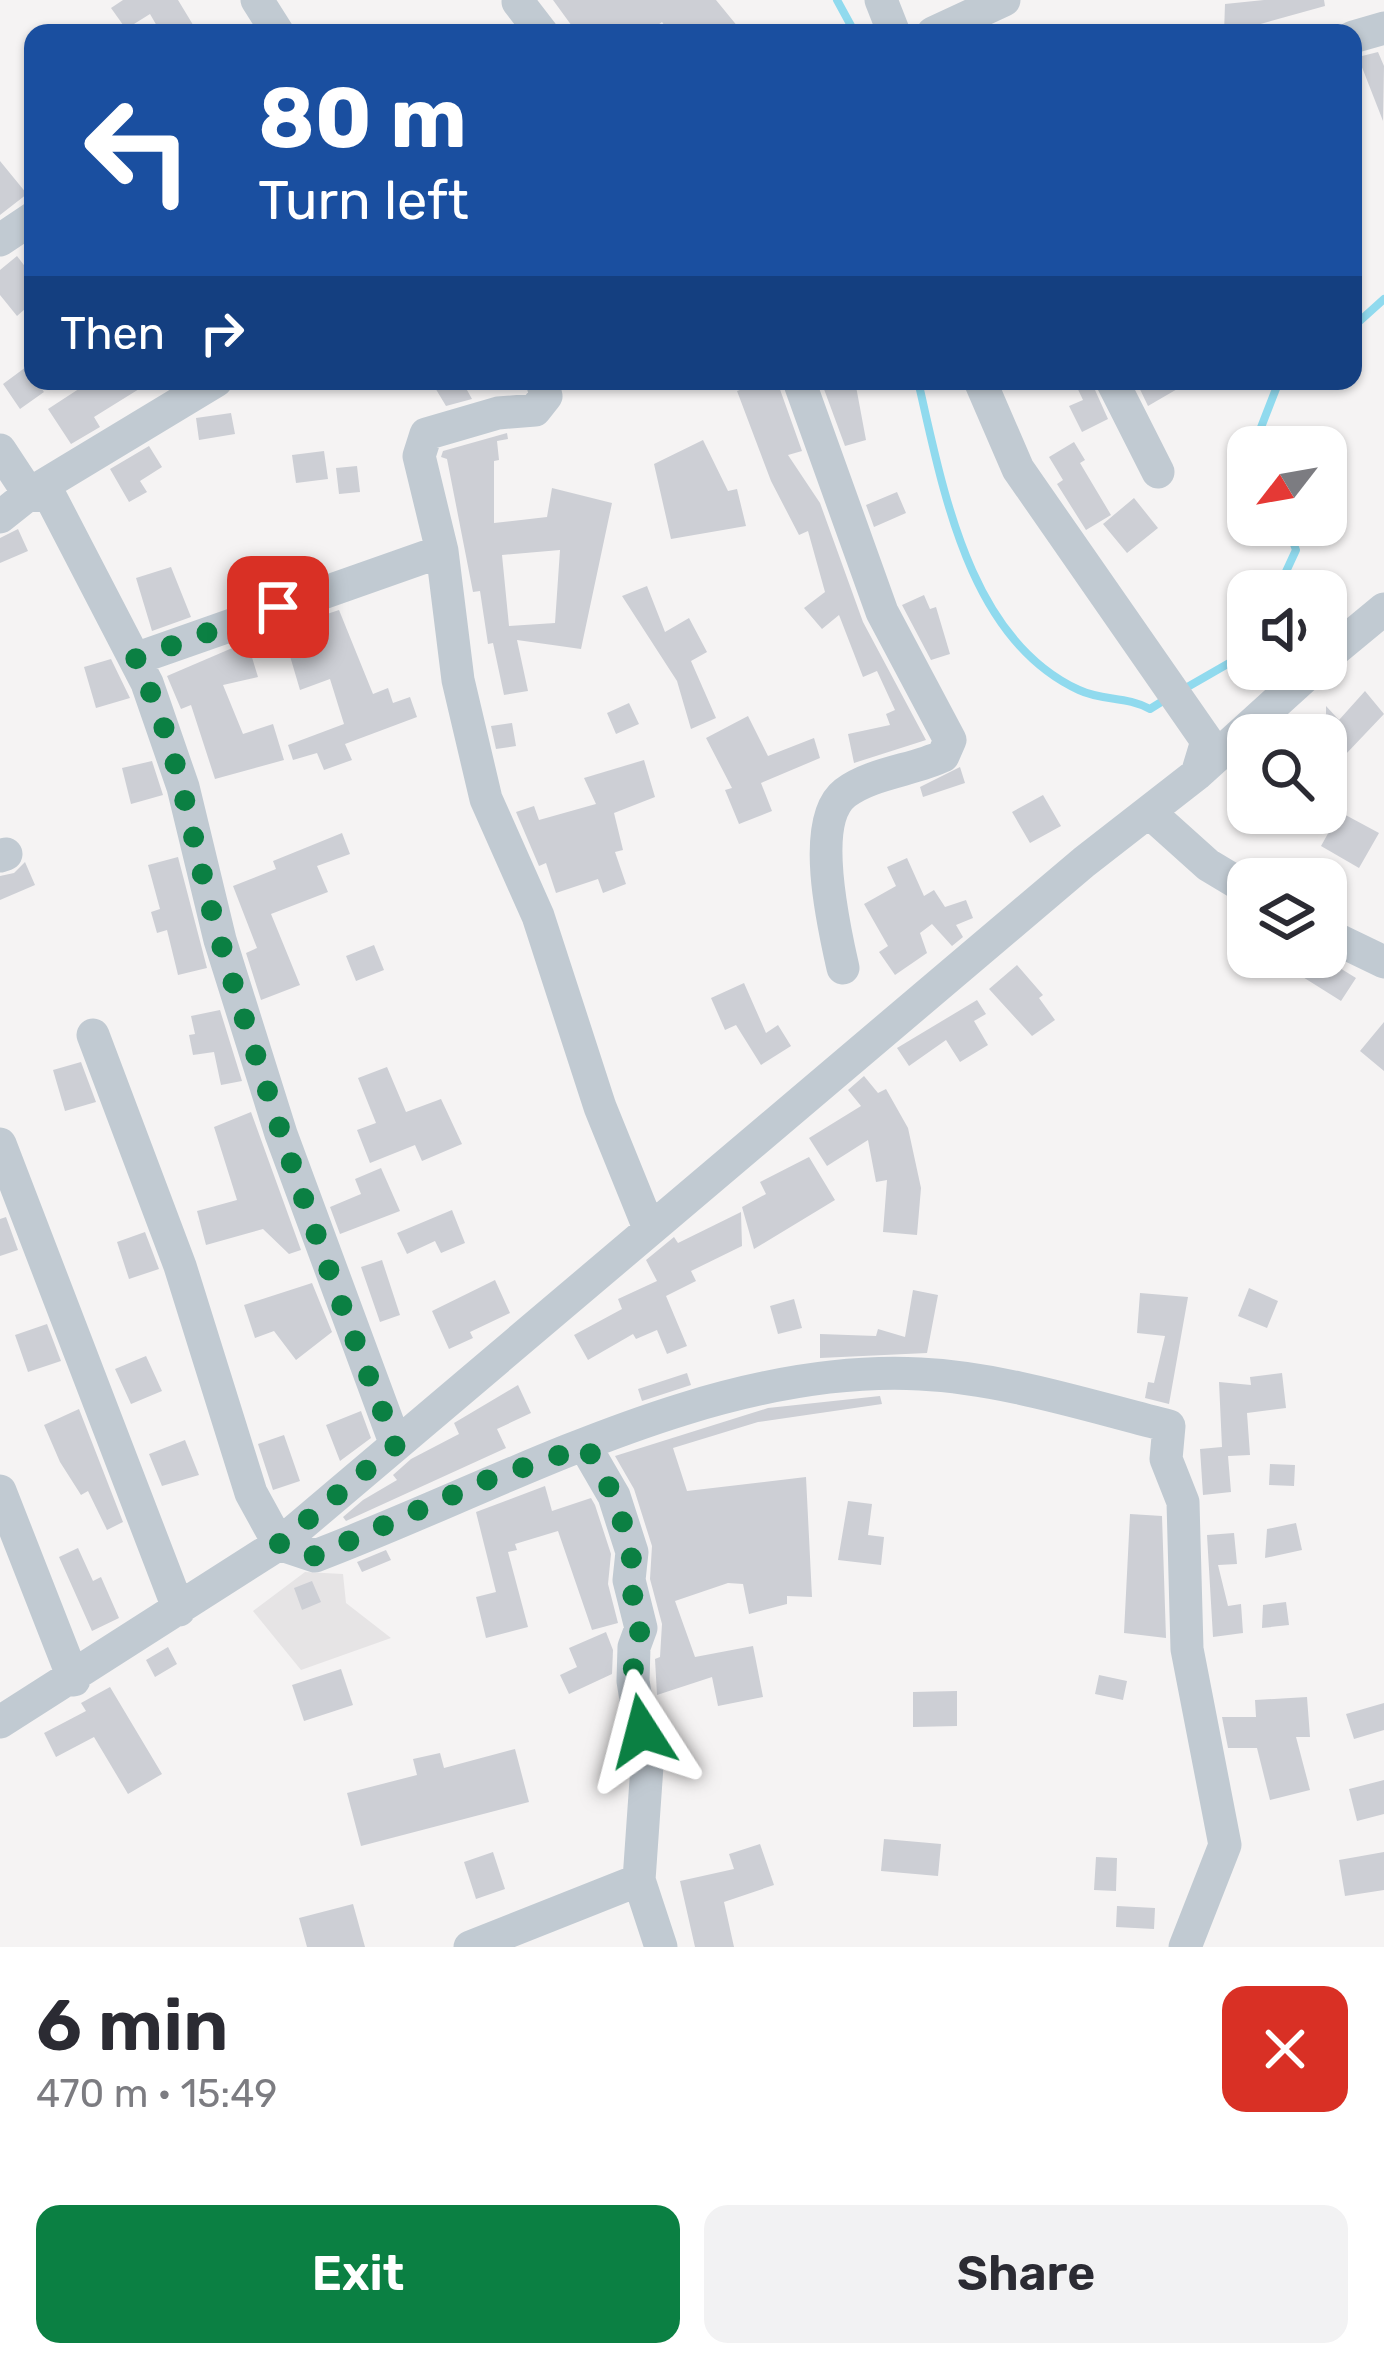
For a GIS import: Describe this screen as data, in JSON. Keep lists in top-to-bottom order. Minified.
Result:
{"north":"bottom left","page":{"turn":["80 m","Turn left"],"then":"Then","heading":["6 min","470 m · 15:49"],"buttons":["Exit","Share"]}}
